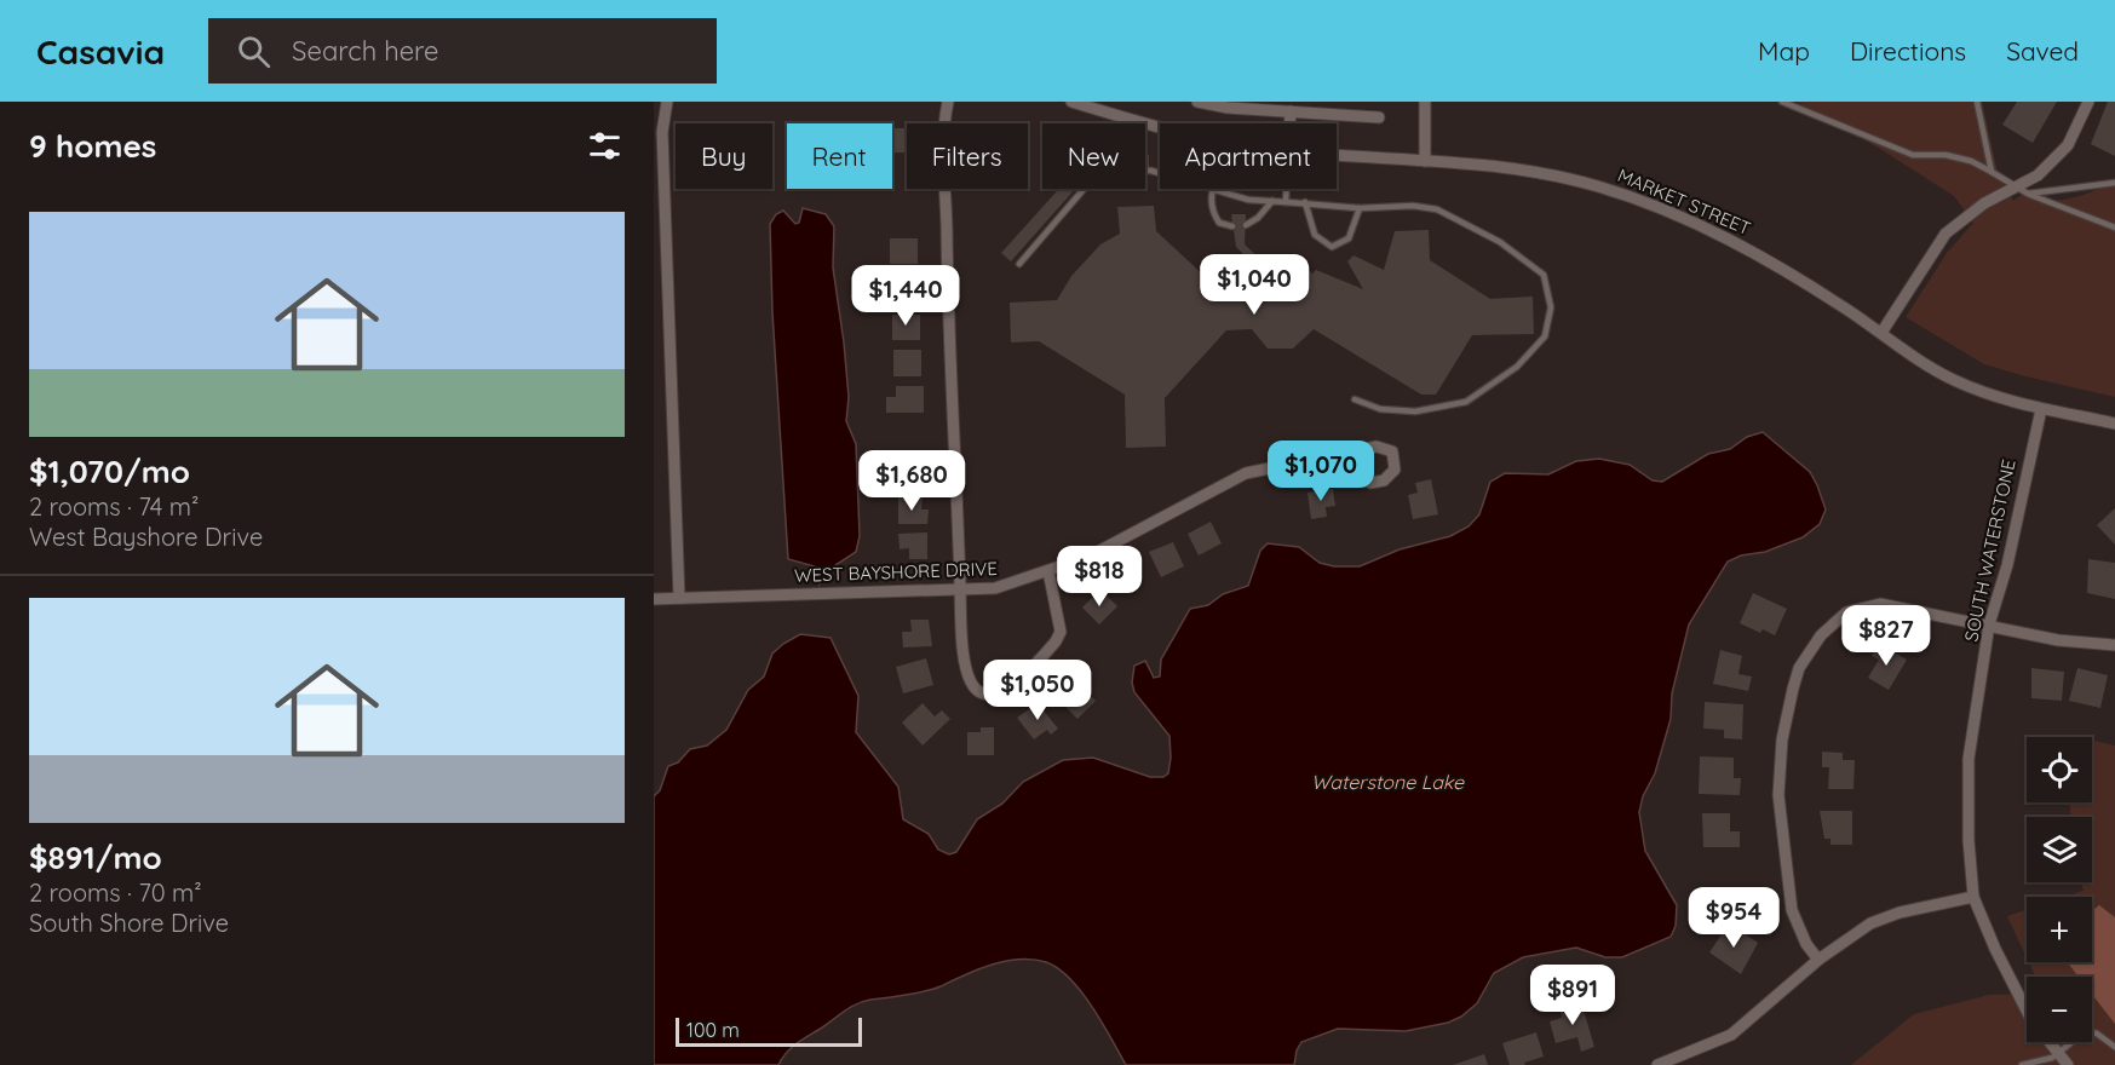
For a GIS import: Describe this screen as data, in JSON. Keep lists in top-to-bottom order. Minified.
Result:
{"streets":{"street":["MARKET STREET","SOUTH WATERSTONE","WEST BAYSHORE DRIVE"]},"crossings":[["MARKET STREET","SOUTH WATERSTONE"]],"water":["Waterstone Lake"],"scale_bar":"100 m","page":{"header":"Casavia","search":"Search here","nav":["Map","Directions","Saved"],"heading":"9 homes","chip":["Buy","Rent","Filters","New","Apartment"],"list":[{"name":"$1,070/mo","note":"2 rooms · 74 m² · West Bayshore Drive"},{"name":"$891/mo","note":"2 rooms · 70 m² · South Shore Drive"}],"price":["$1,040","$1,440","$1,070","$1,680","$818","$827","$1,050","$954","$891"],"map_buttons":["+","−"],"scale":"100 m"}}
